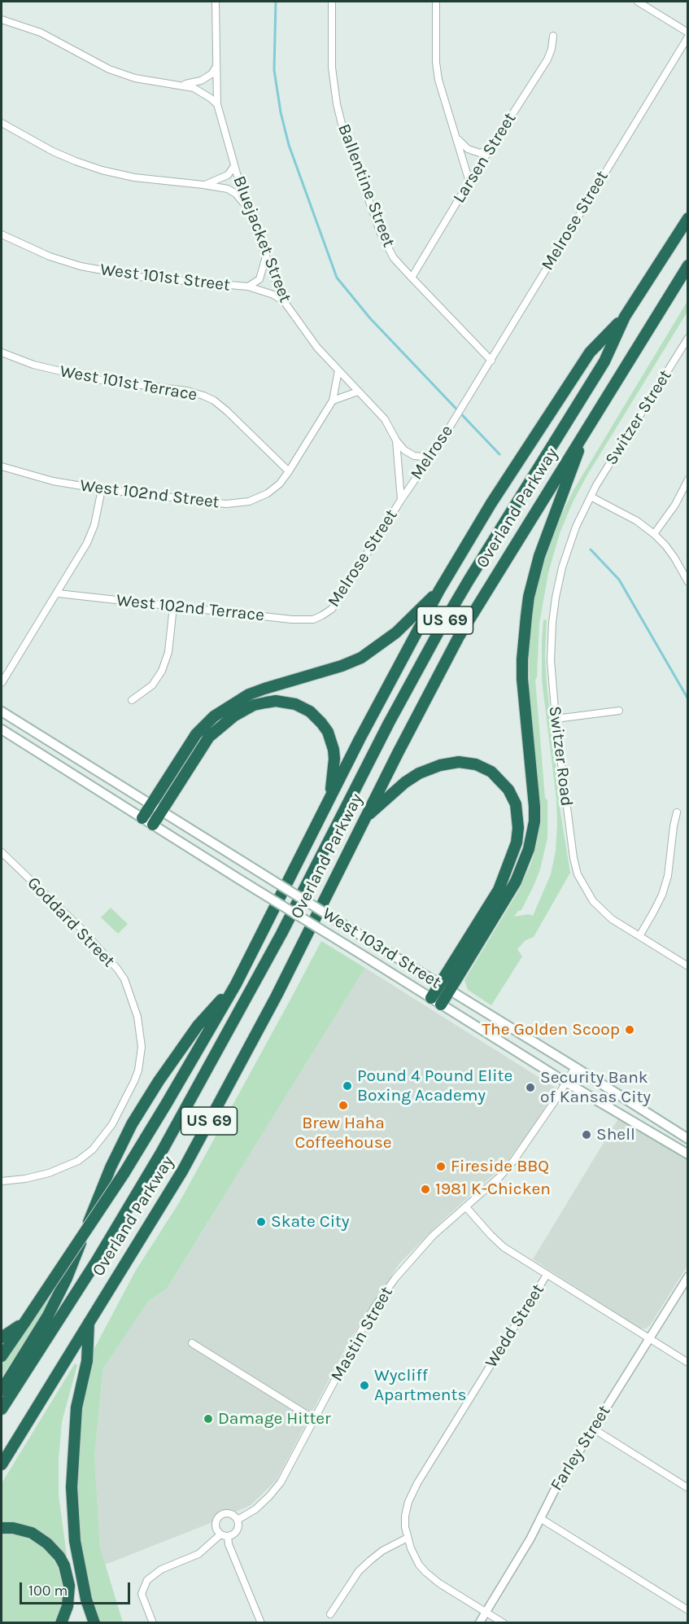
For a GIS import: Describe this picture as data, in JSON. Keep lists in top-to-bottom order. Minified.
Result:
{"streets":{"highway":["Overland Parkway","US 69"],"main road":["West 103rd Street"],"street":["Larsen Street","Ballentine Street","Melrose Street","Bluejacket Street","West 101st Street","West 101st Terrace","Switzer Street","Melrose","West 102nd Street","West 102nd Terrace","Switzer Road","Goddard Street","Wedd Street","Mastin Street","Farley Street"]},"crossings":[["Larsen Street","Ballentine Street"],["Ballentine Street","Melrose Street"],["Melrose Street","Bluejacket Street"],["Melrose Street","Melrose"],["Melrose Street","West 102nd Terrace"],["Bluejacket Street","West 101st Street"],["Bluejacket Street","Melrose"],["West 101st Terrace","West 102nd Street"],["Switzer Street","Switzer Road"],["West 103rd Street","Mastin Street"],["Wedd Street","Farley Street"]],"places":["The Golden Scoop","Pound 4 Pound Elite Boxing Academy","Security Bank of Kansas City","Brew Haha Coffeehouse","Shell","Fireside BBQ","1981 K-Chicken","Skate City","Wycliff Apartments","Damage Hitter"],"scale_bar":"100 m"}
